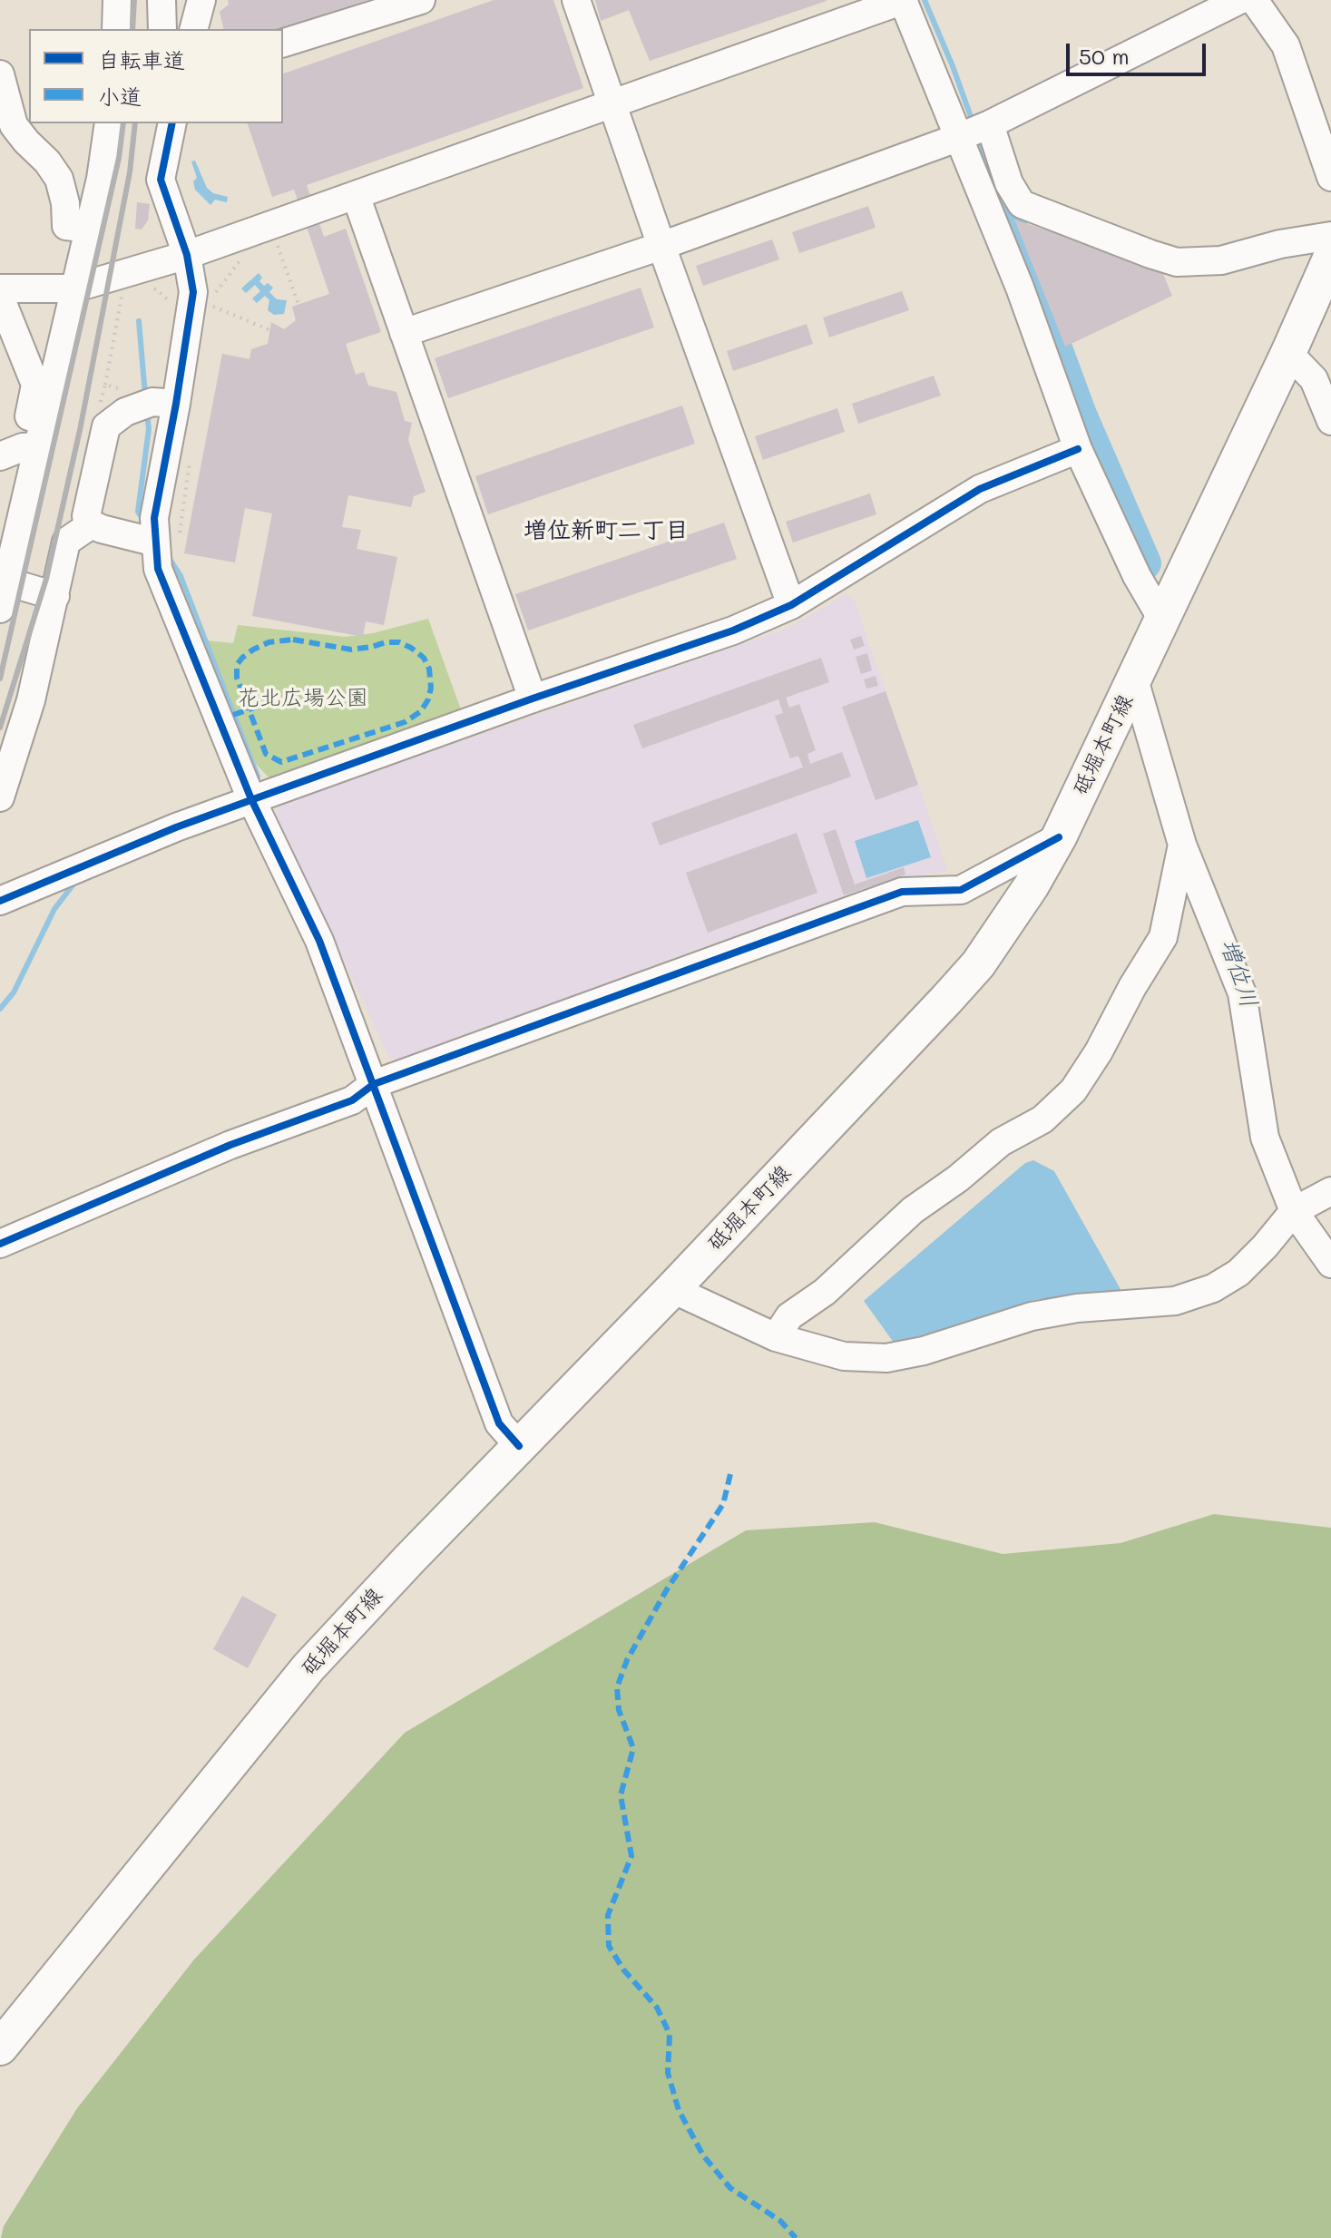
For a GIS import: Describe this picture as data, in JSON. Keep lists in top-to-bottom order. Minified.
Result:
{"streets":{"main road":["砥堀本町線"]},"districts":["増位新町二丁目"],"water":["増位川"],"parks":["花北広場公園"],"legend":["自転車道","小道"],"scale_bar":"50 m"}
